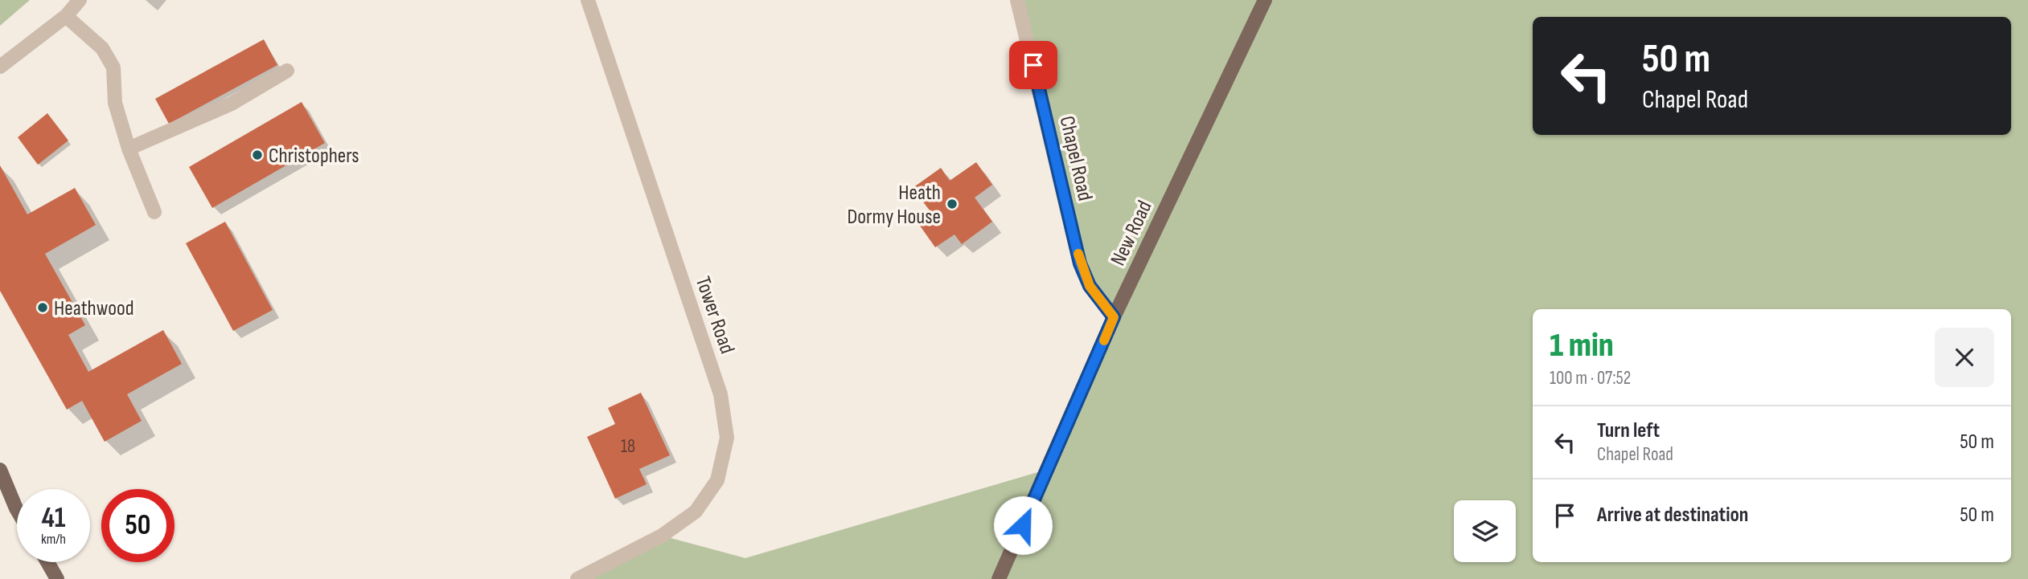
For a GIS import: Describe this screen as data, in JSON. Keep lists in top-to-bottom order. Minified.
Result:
{"streets":{"main road":["New Road"],"street":["Chapel Road","Tower Road"]},"crossings":[["Chapel Road","New Road"]],"places":["Christophers","Heath Dormy House","Heathwood"],"house_numbers":["18"],"page":{"turn":["50 m","Chapel Road"],"heading":["1 min","100 m · 07:52"],"list":[{"name":"Turn left","note":"Chapel Road","value":"50 m"},{"name":"Arrive at destination","value":"50 m"}],"speed":"41 km/h","limit":"50"}}
